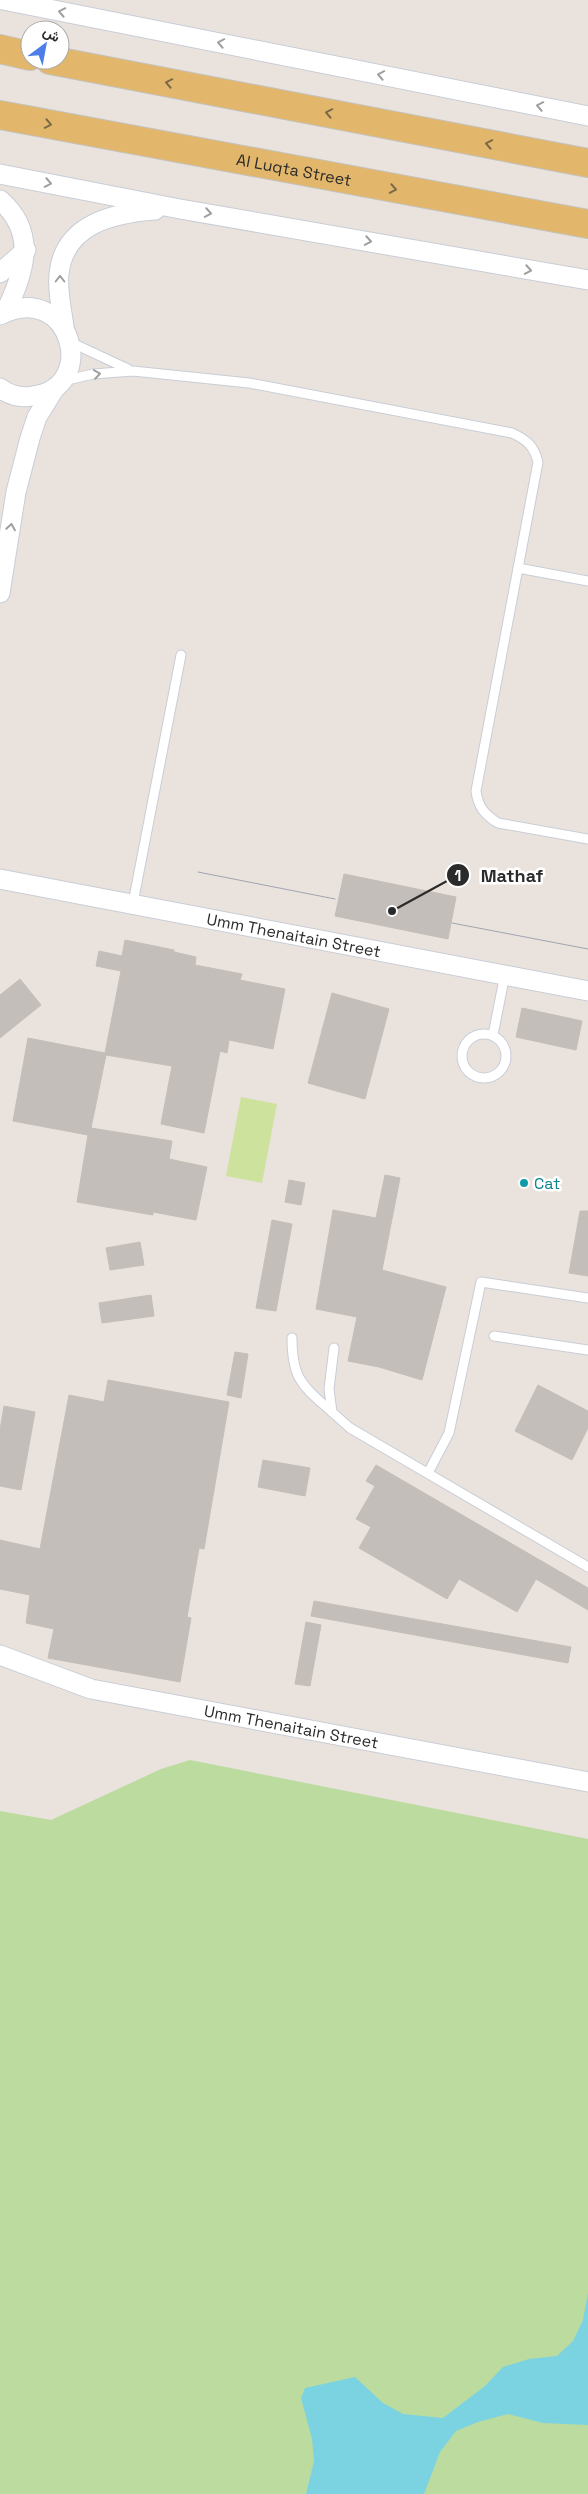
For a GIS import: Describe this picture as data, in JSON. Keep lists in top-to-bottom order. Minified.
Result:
{"streets":{"main road":["Al Luqta Street"],"street":["Umm Thenaitain Street"]},"places":["Mathaf","Cat"],"north":"top right"}
